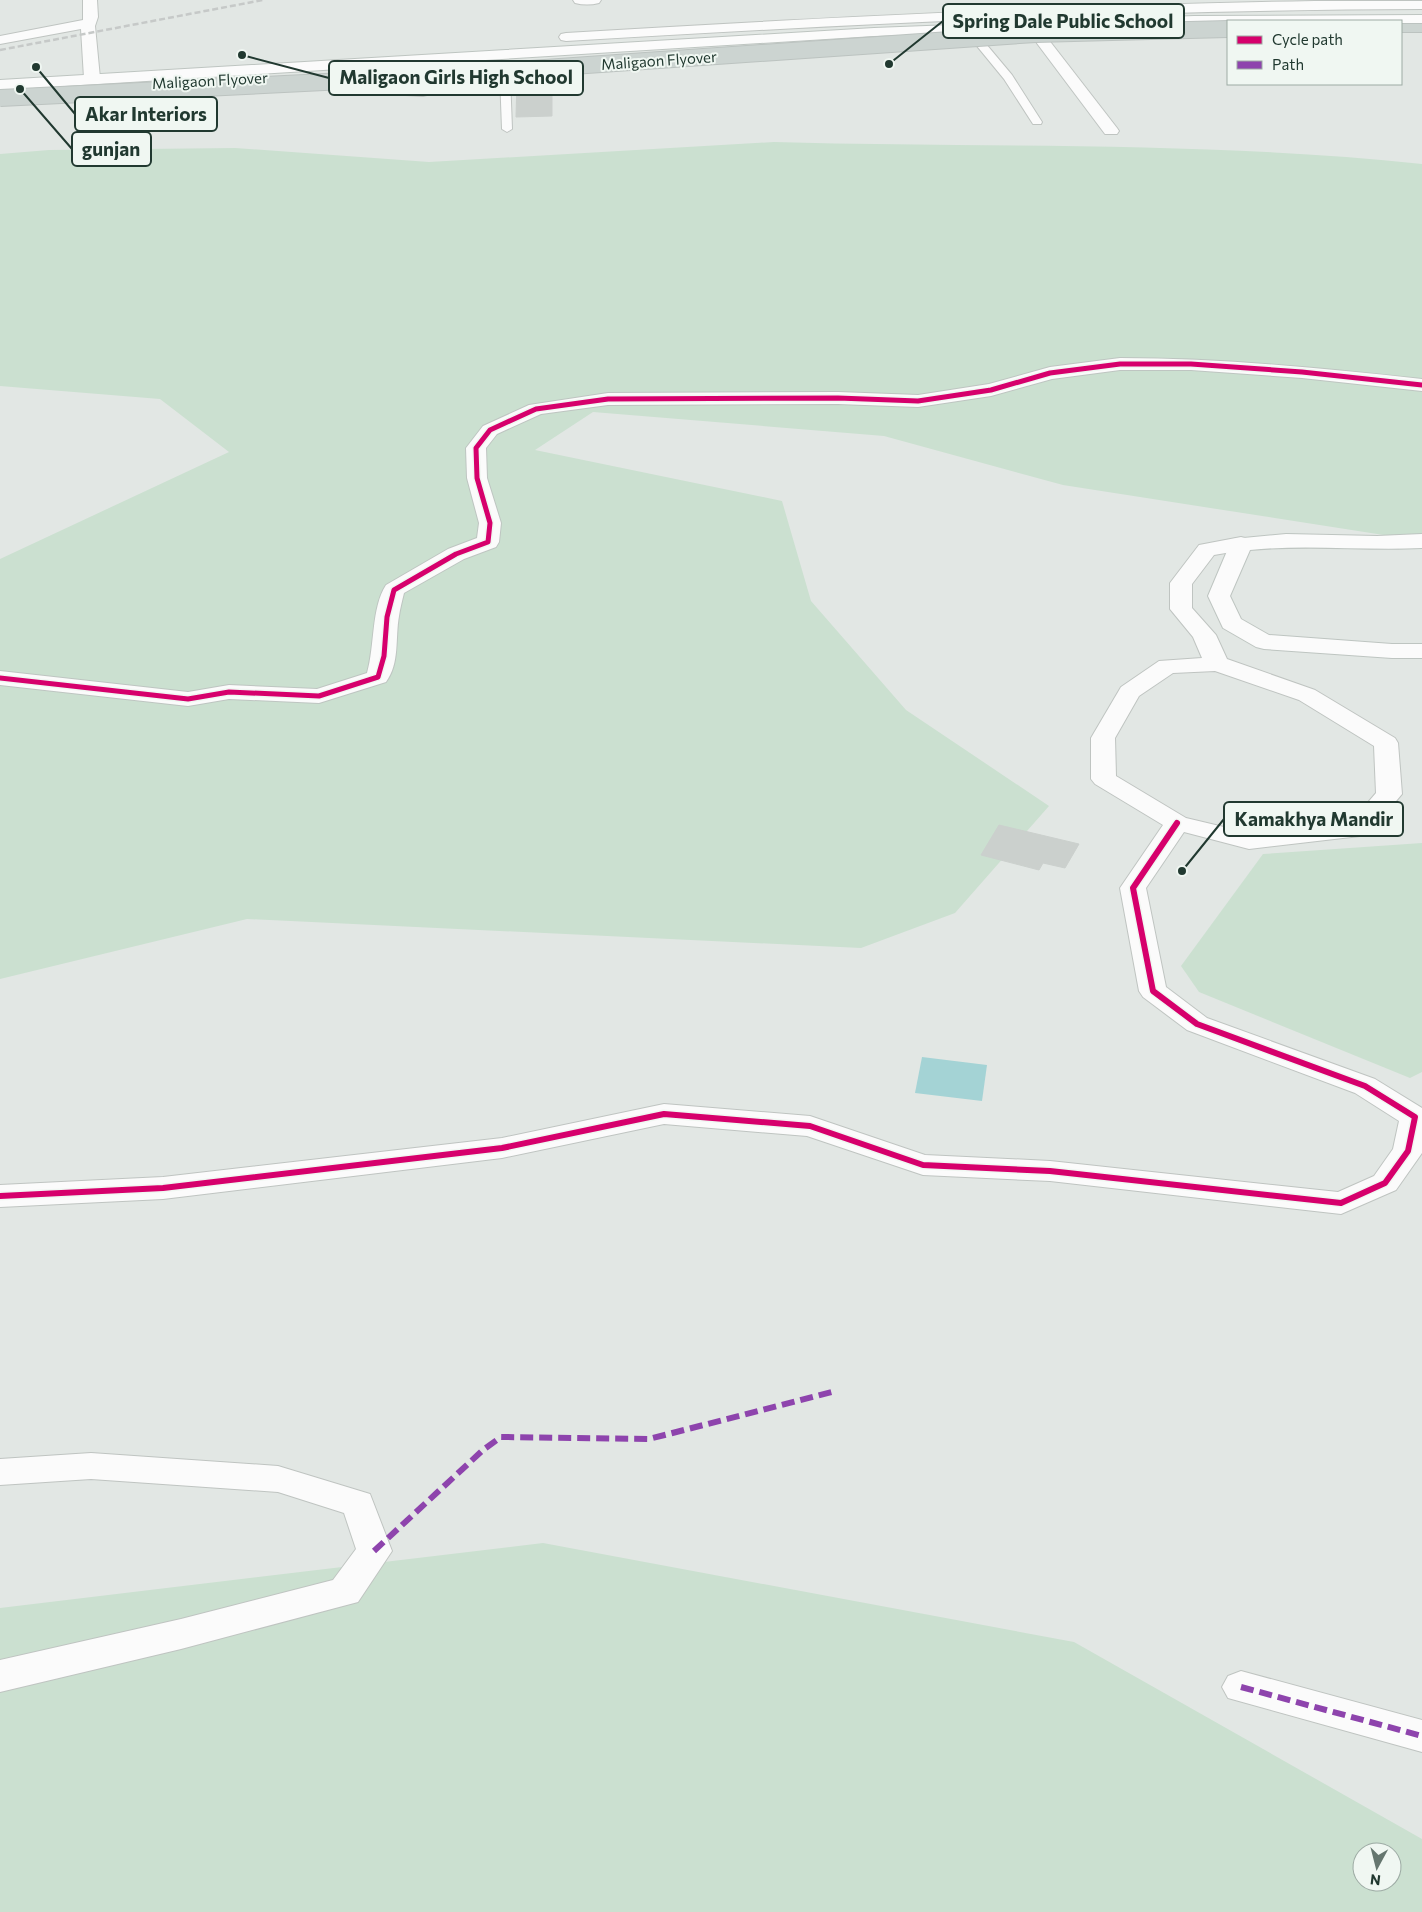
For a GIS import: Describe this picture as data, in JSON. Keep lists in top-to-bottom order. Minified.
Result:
{"streets":{"main road":["Maligaon Flyover"]},"places":["Maligaon Girls High School","Spring Dale Public School","Akar Interiors","gunjan","Kamakhya Mandir"],"legend":["Cycle path","Path"],"north":"bottom"}
